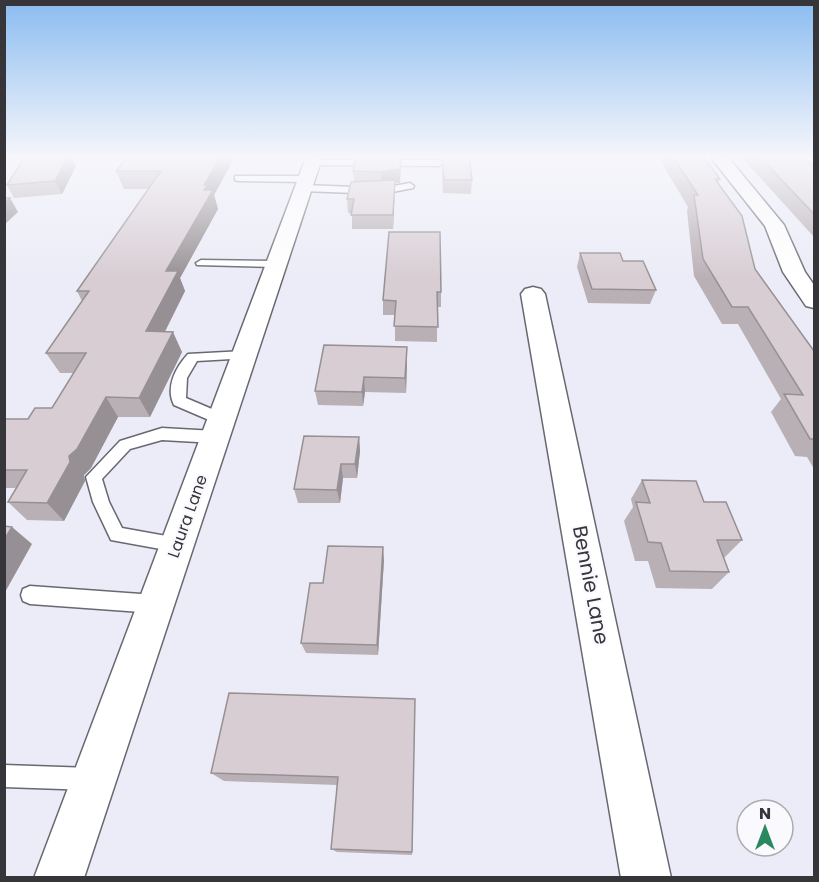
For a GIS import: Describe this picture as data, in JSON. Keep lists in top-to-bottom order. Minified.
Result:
{"streets":{"street":["Laura Lane","Bennie Lane"]},"north":"top"}
